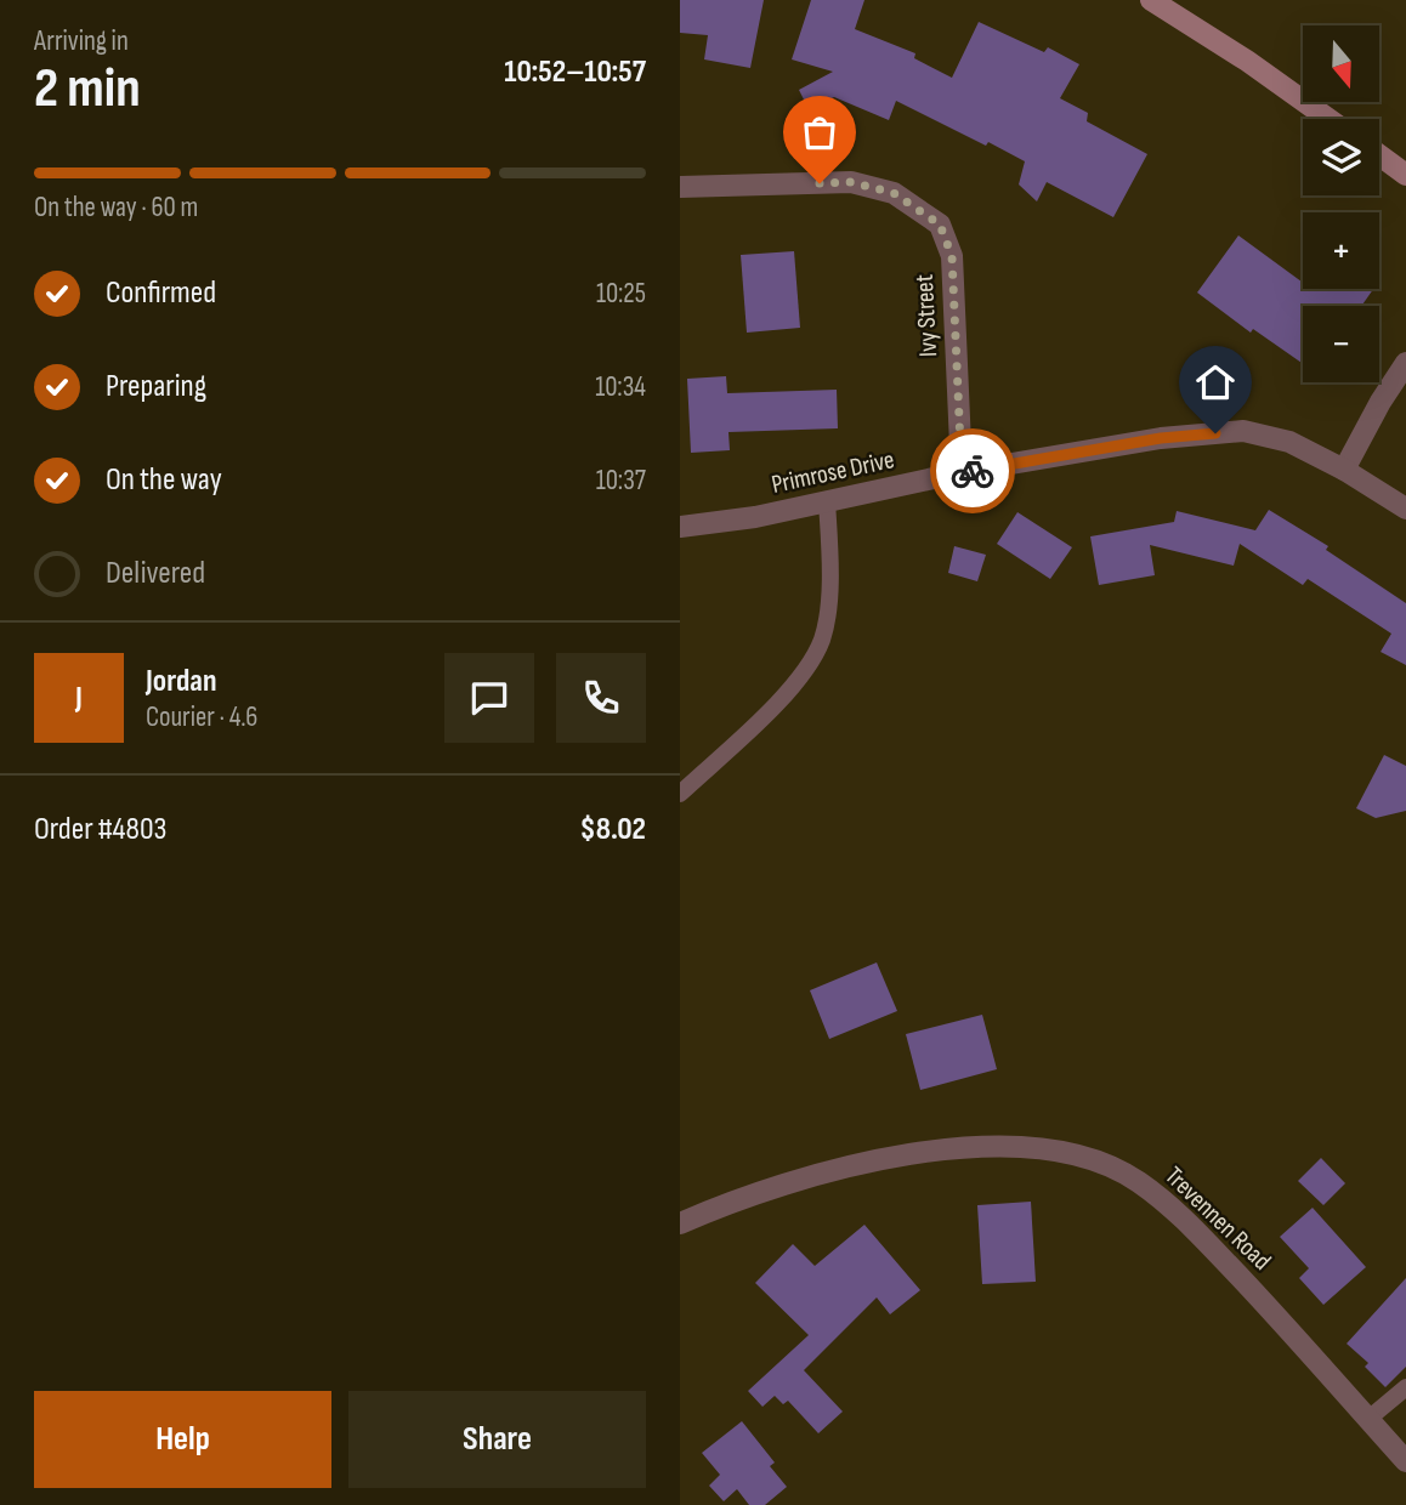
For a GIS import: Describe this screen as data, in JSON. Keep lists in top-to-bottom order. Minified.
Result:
{"streets":{"street":["Ivy Street","Primrose Drive","Trevennen Road"]},"crossings":[["Ivy Street","Primrose Drive"]],"north":"bottom","page":{"heading":["2 min","Arriving in","10:52–10:57"],"panel":["Jordan","Courier · 4.6","Order #4803","$8.02"],"map_buttons":["+","−"],"bar":"On the way · 60 m","list":[["Confirmed","10:25"],["Preparing","10:34"],["On the way","10:37"],"Delivered"],"round":"J","buttons":["Help","Share"]}}
